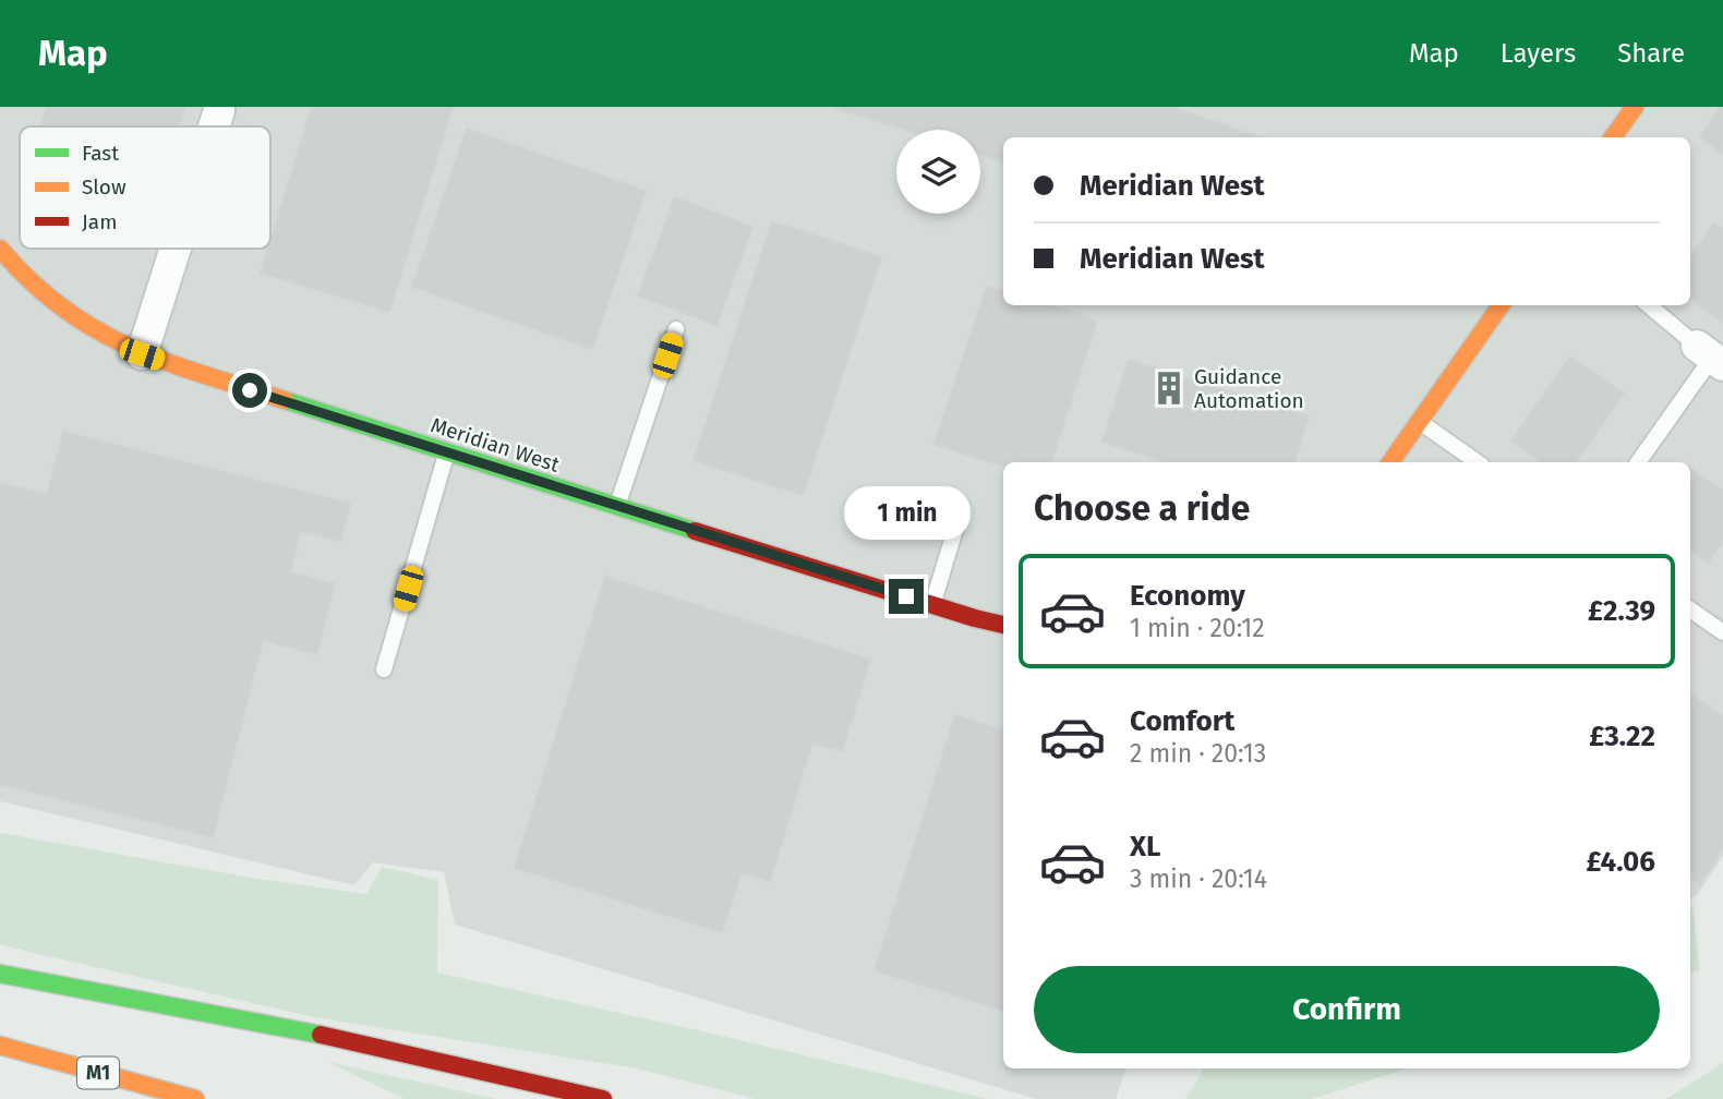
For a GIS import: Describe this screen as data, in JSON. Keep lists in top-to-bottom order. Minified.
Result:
{"streets":{"main road":["Meridian West","M1"]},"places":{"building":["Guidance Automation"]},"legend":["Fast","Slow","Jam"],"page":{"header":"Map","nav":["Map","Layers","Share"],"banner":["Meridian West","Meridian West"],"heading":"Choose a ride","bubble":"1 min","list":[{"name":"Economy","note":"1 min · 20:12","value":"£2.39"},{"name":"Comfort","note":"2 min · 20:13","value":"£3.22"},{"name":"XL","note":"3 min · 20:14","value":"£4.06"}],"buttons":"Confirm"}}
